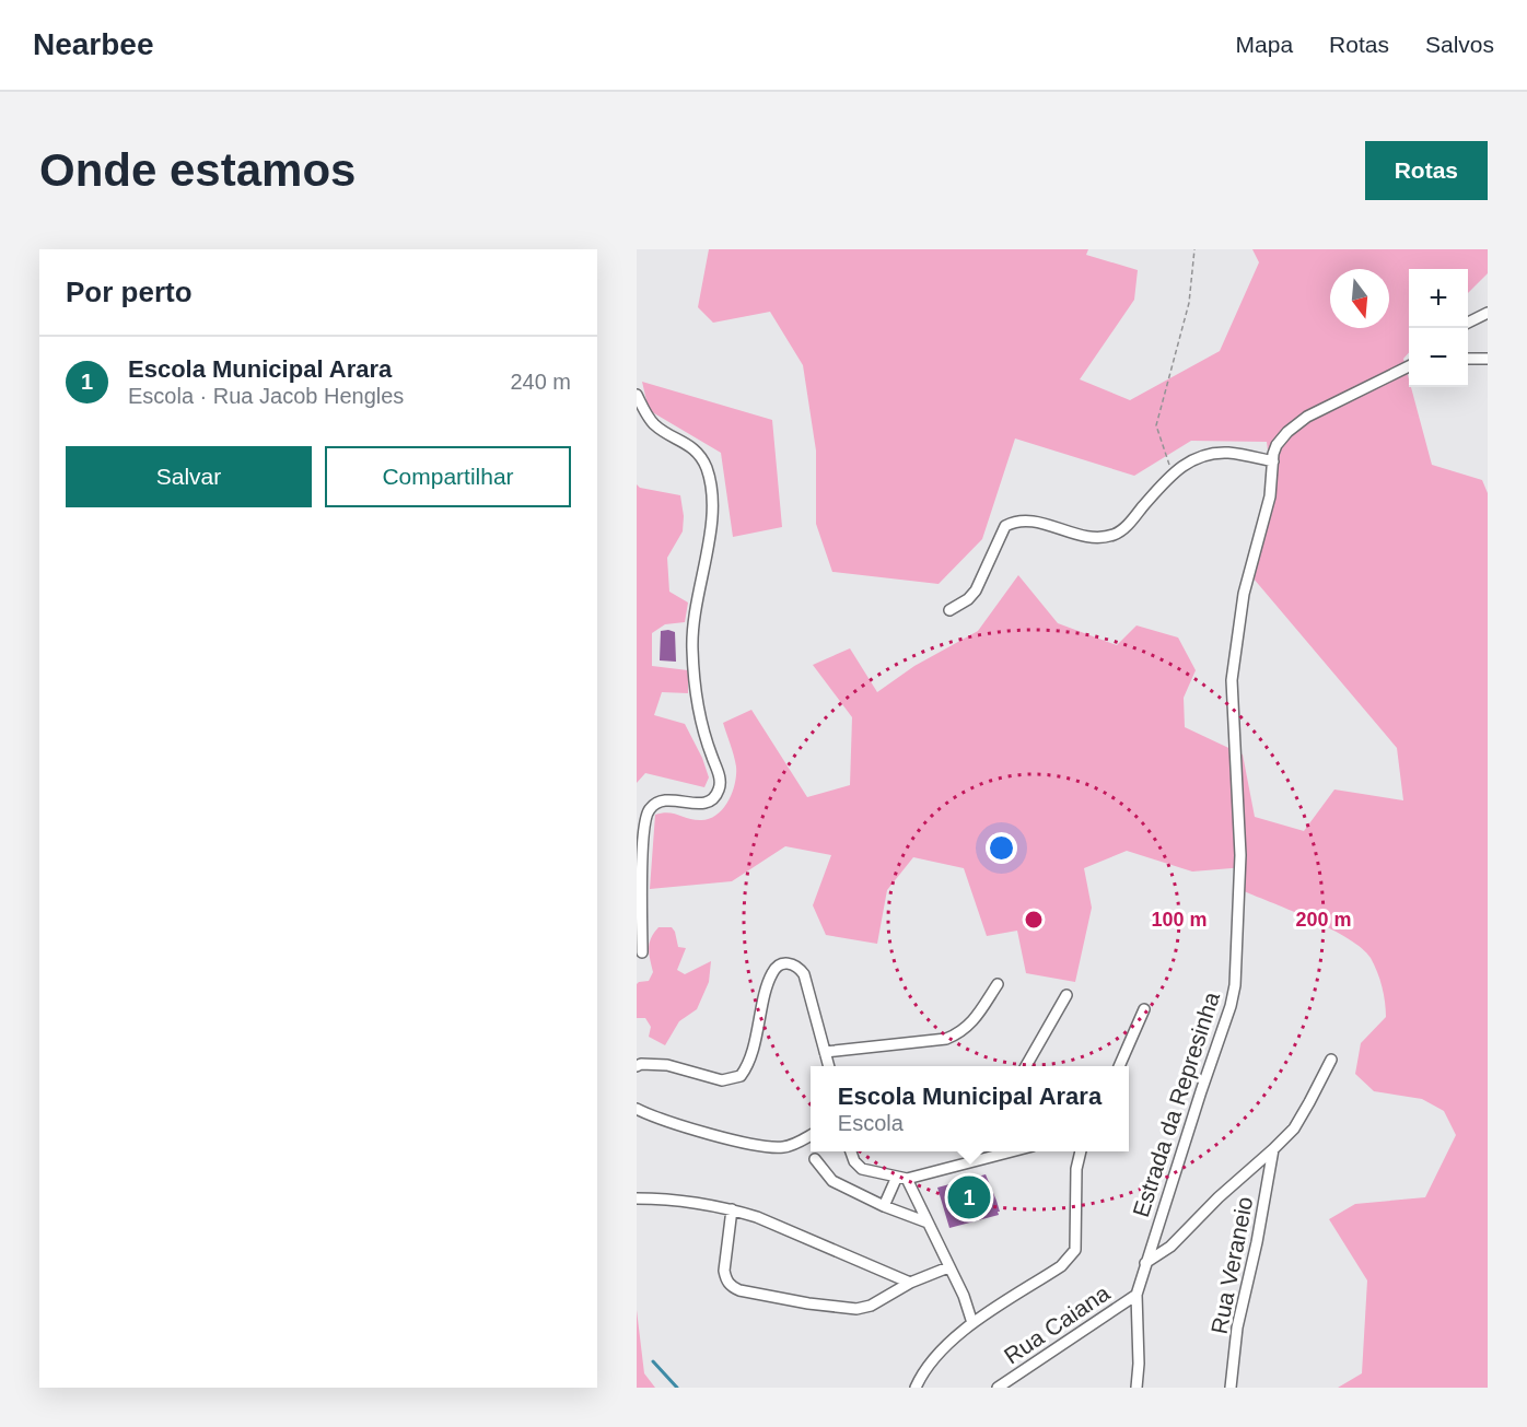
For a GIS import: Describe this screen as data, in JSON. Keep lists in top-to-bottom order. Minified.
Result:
{"streets":{"street":["Estrada da Represinha","Rua Veraneio","Rua Caiana"]},"crossings":[["Estrada da Represinha","Rua Veraneio"],["Estrada da Represinha","Rua Caiana"]],"north":"bottom","page":{"header":"Nearbee","nav":["Mapa","Rotas","Salvos"],"buttons":["Rotas",["Salvar","Compartilhar"]],"title":"Onde estamos","heading":"Por perto","map_buttons":["+","−"],"list":[{"mark":"1","name":"Escola Municipal Arara","note":"Escola · Rua Jacob Hengles","value":"240 m"}],"popup":["Escola Municipal Arara","Escola"],"pins":"1"},"rings":["100 m","200 m"]}
